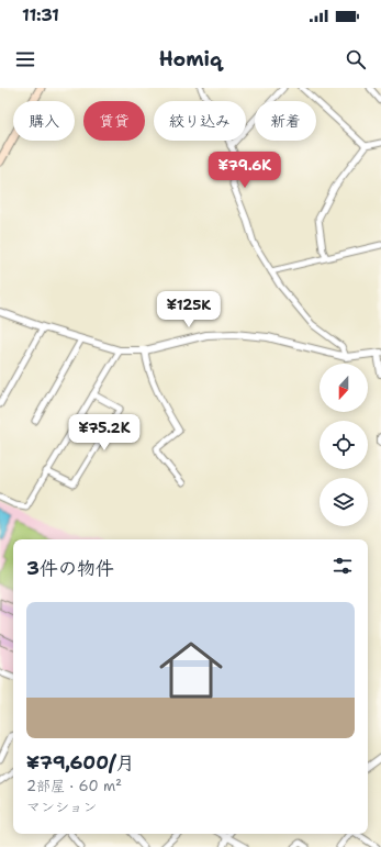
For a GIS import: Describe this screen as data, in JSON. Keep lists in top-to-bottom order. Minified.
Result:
{"north":"bottom","page":{"status":"11:31","header":"Homiq","chip":["購入","賃貸","絞り込み","新着"],"price":["¥79.6K","¥125K","¥75.2K"],"heading":"3件の物件","list":[{"name":"¥79,600/月","note":"2部屋 · 60 m² · マンション"}]}}
